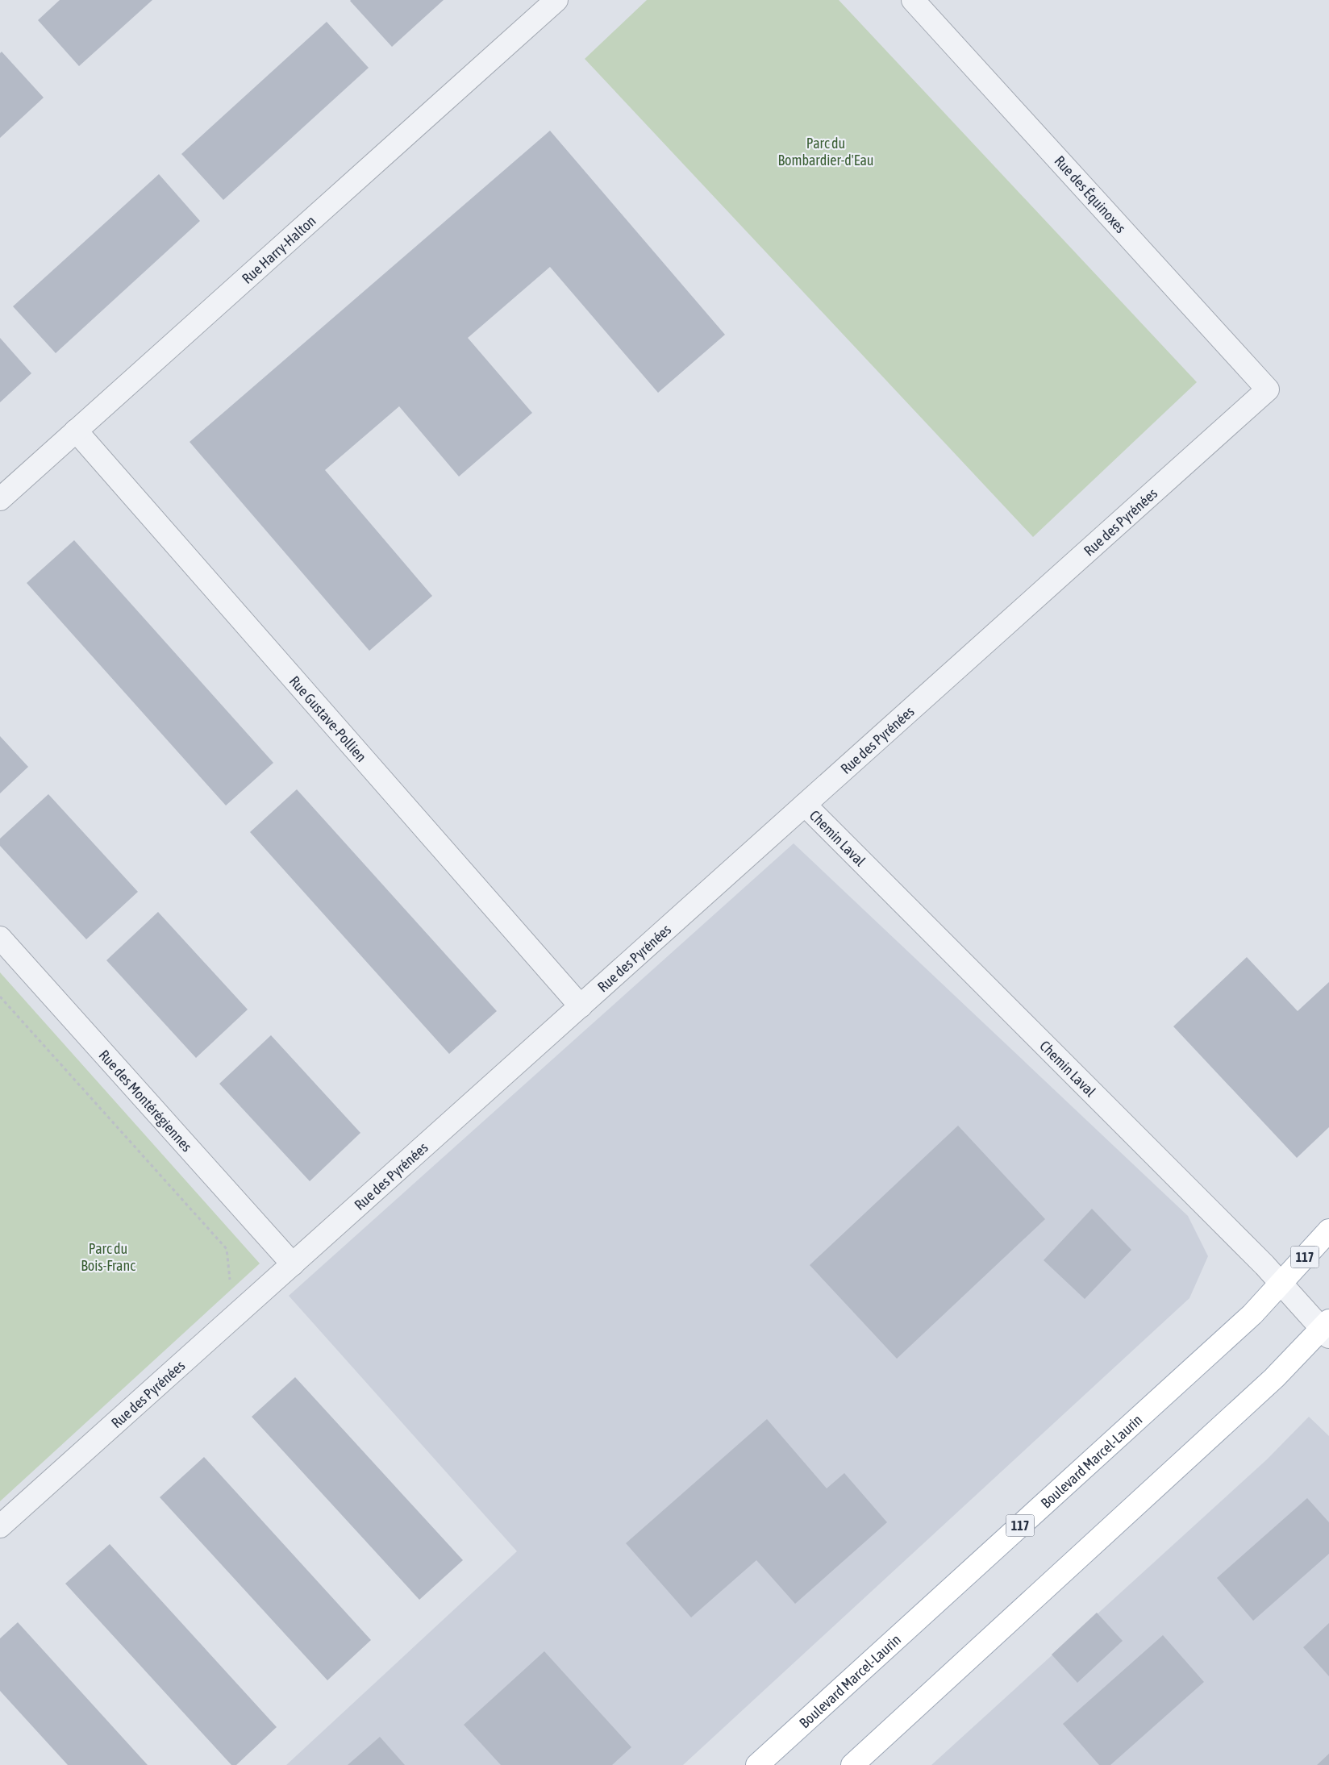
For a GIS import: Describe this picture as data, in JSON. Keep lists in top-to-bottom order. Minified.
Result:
{"streets":{"main road":["117","Boulevard Marcel-Laurin"],"street":["Rue des Équinoxes","Rue Harry-Halton","Rue des Pyrénées","Rue Gustave-Pollien","Chemin Laval","Rue des Montérégiennes"]},"crossings":[["Rue des Équinoxes","Rue des Pyrénées"],["Rue Harry-Halton","Rue Gustave-Pollien"],["Rue des Pyrénées","Rue Gustave-Pollien"],["Rue des Pyrénées","Chemin Laval"],["Rue des Pyrénées","Rue des Montérégiennes"],["Chemin Laval","Boulevard Marcel-Laurin"]],"parks":["Parc du Bombardier-d'Eau","Parc du Bois-Franc"]}
